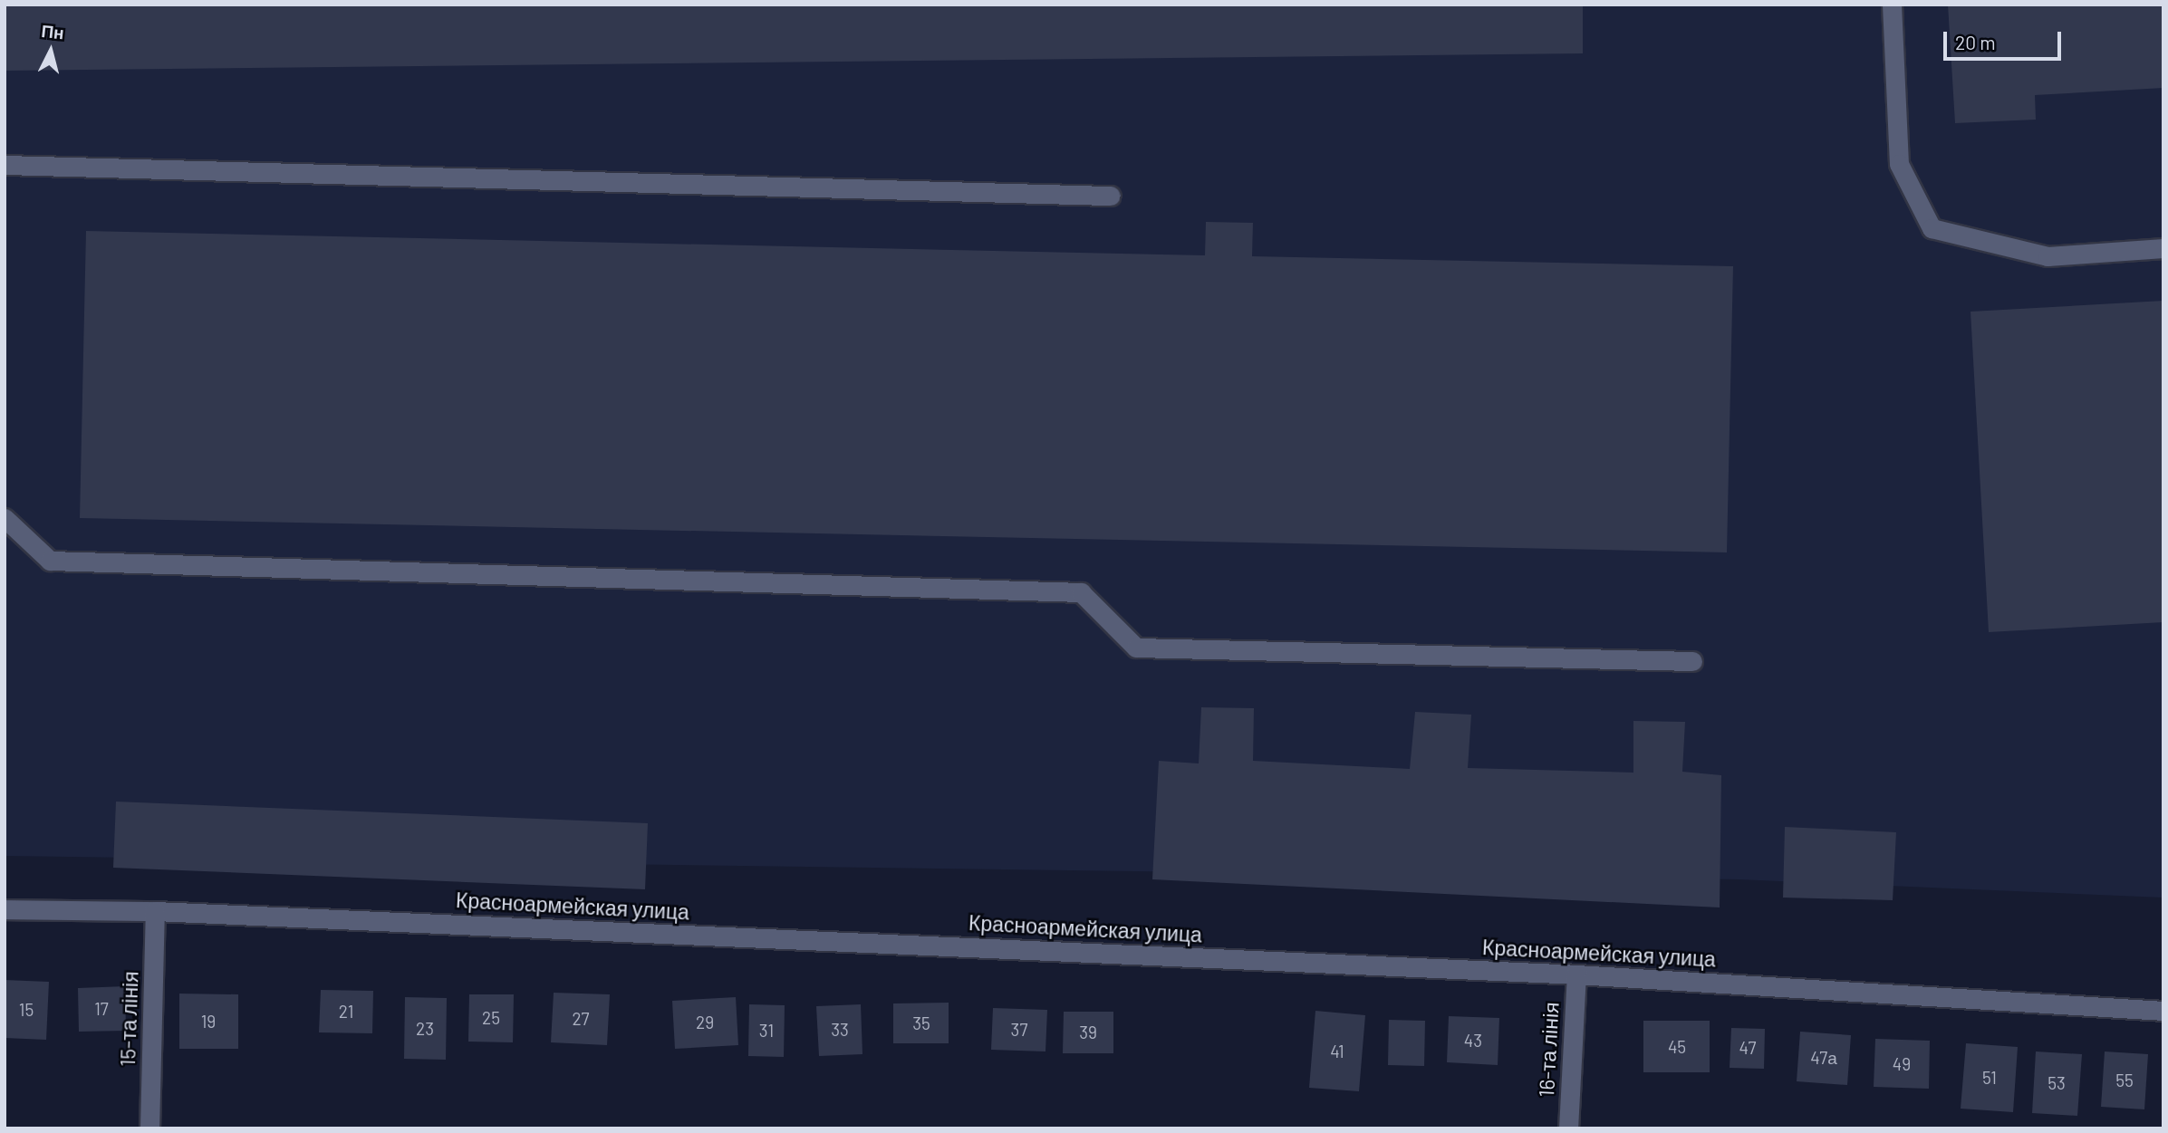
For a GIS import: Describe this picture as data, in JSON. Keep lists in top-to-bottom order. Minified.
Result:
{"streets":{"street":["Красноармейская улица","15-та лінія","16-та лінія"]},"crossings":[["Красноармейская улица","15-та лінія"],["Красноармейская улица","16-та лінія"]],"house_numbers":["17","15","21","25","27","19","29","35","23","33","37","31","39","43","45","47","41","47а","49","51","55","53"],"scale_bar":"20 m","north":"top"}
